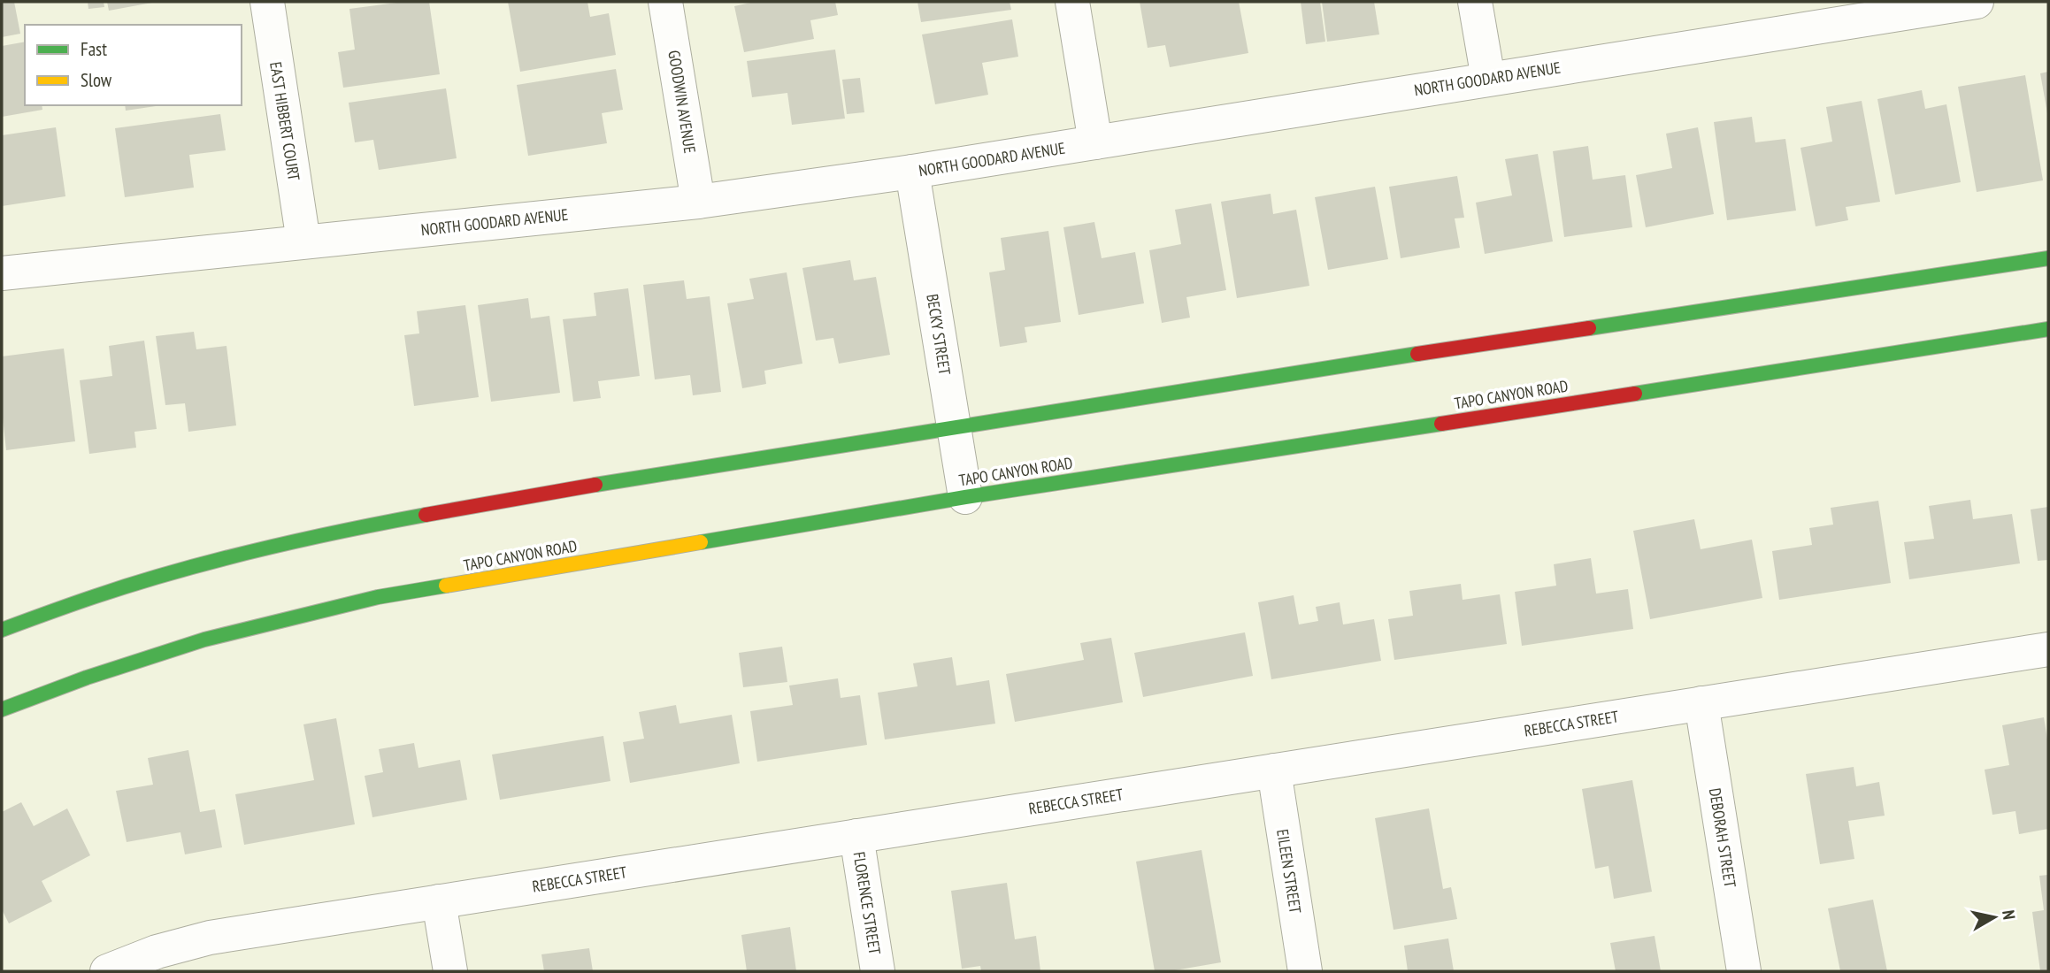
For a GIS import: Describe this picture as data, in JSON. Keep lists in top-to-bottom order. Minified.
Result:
{"streets":{"main road":["TAPO CANYON ROAD"],"street":["NORTH GOODARD AVENUE","GOODWIN AVENUE","EAST HIBBERT COURT","BECKY STREET","REBECCA STREET","DEBORAH STREET","EILEEN STREET","FLORENCE STREET"]},"crossings":[["NORTH GOODARD AVENUE","GOODWIN AVENUE"],["NORTH GOODARD AVENUE","EAST HIBBERT COURT"],["NORTH GOODARD AVENUE","BECKY STREET"],["BECKY STREET","TAPO CANYON ROAD"],["REBECCA STREET","DEBORAH STREET"],["REBECCA STREET","EILEEN STREET"],["REBECCA STREET","FLORENCE STREET"]],"legend":["Fast","Slow"],"north":"right"}
